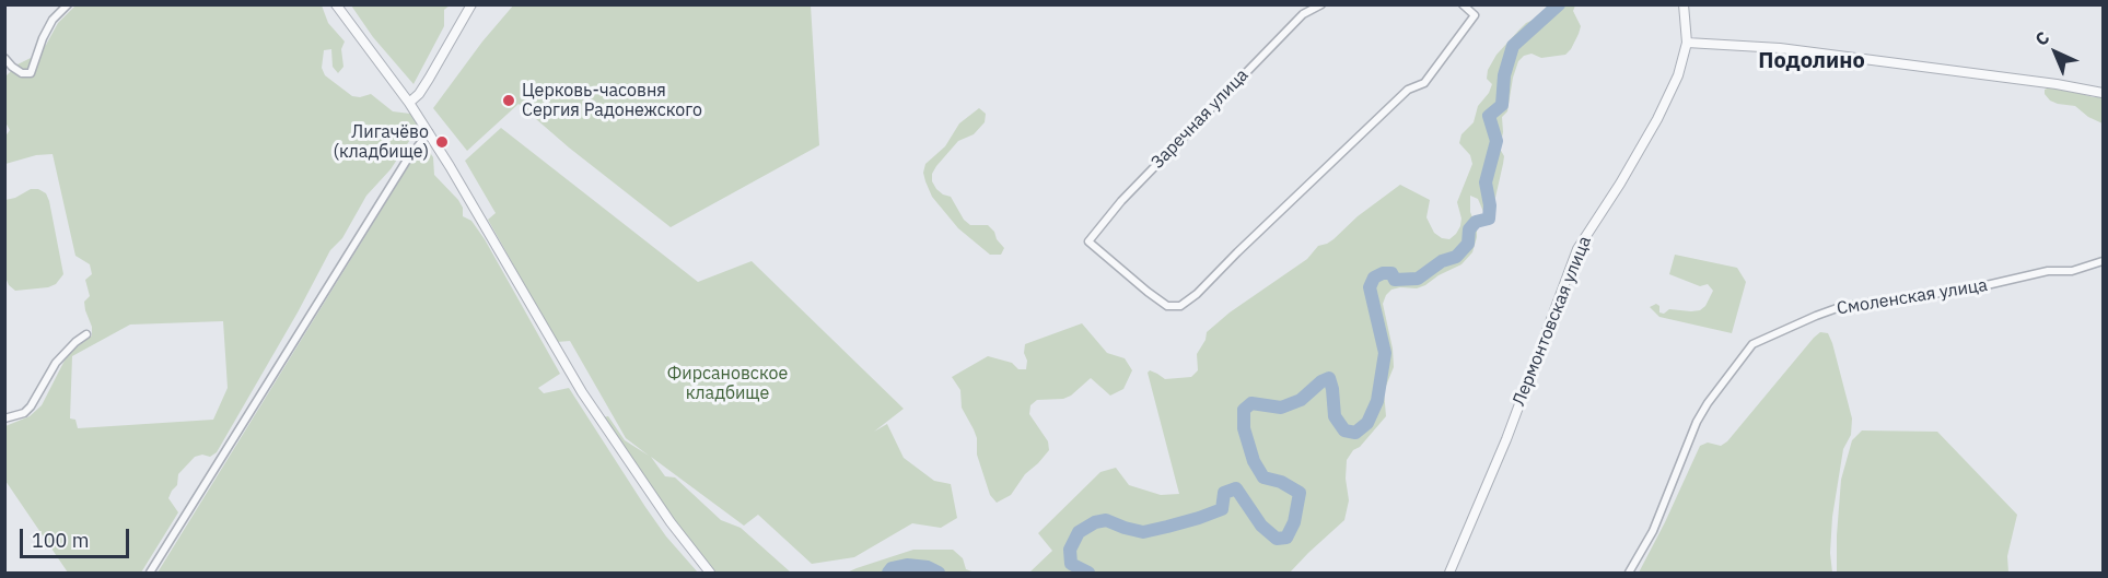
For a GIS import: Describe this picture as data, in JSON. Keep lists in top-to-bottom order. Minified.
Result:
{"streets":{"street":["Заречная улица","Смоленская улица","Лермонтовская улица"]},"districts":["Подолино"],"parks":["Фирсановское кладбище"],"places":["Церковь-часовня Сергия Радонежского","Лигачёво (кладбище)"],"scale_bar":"100 m","north":"top left"}
